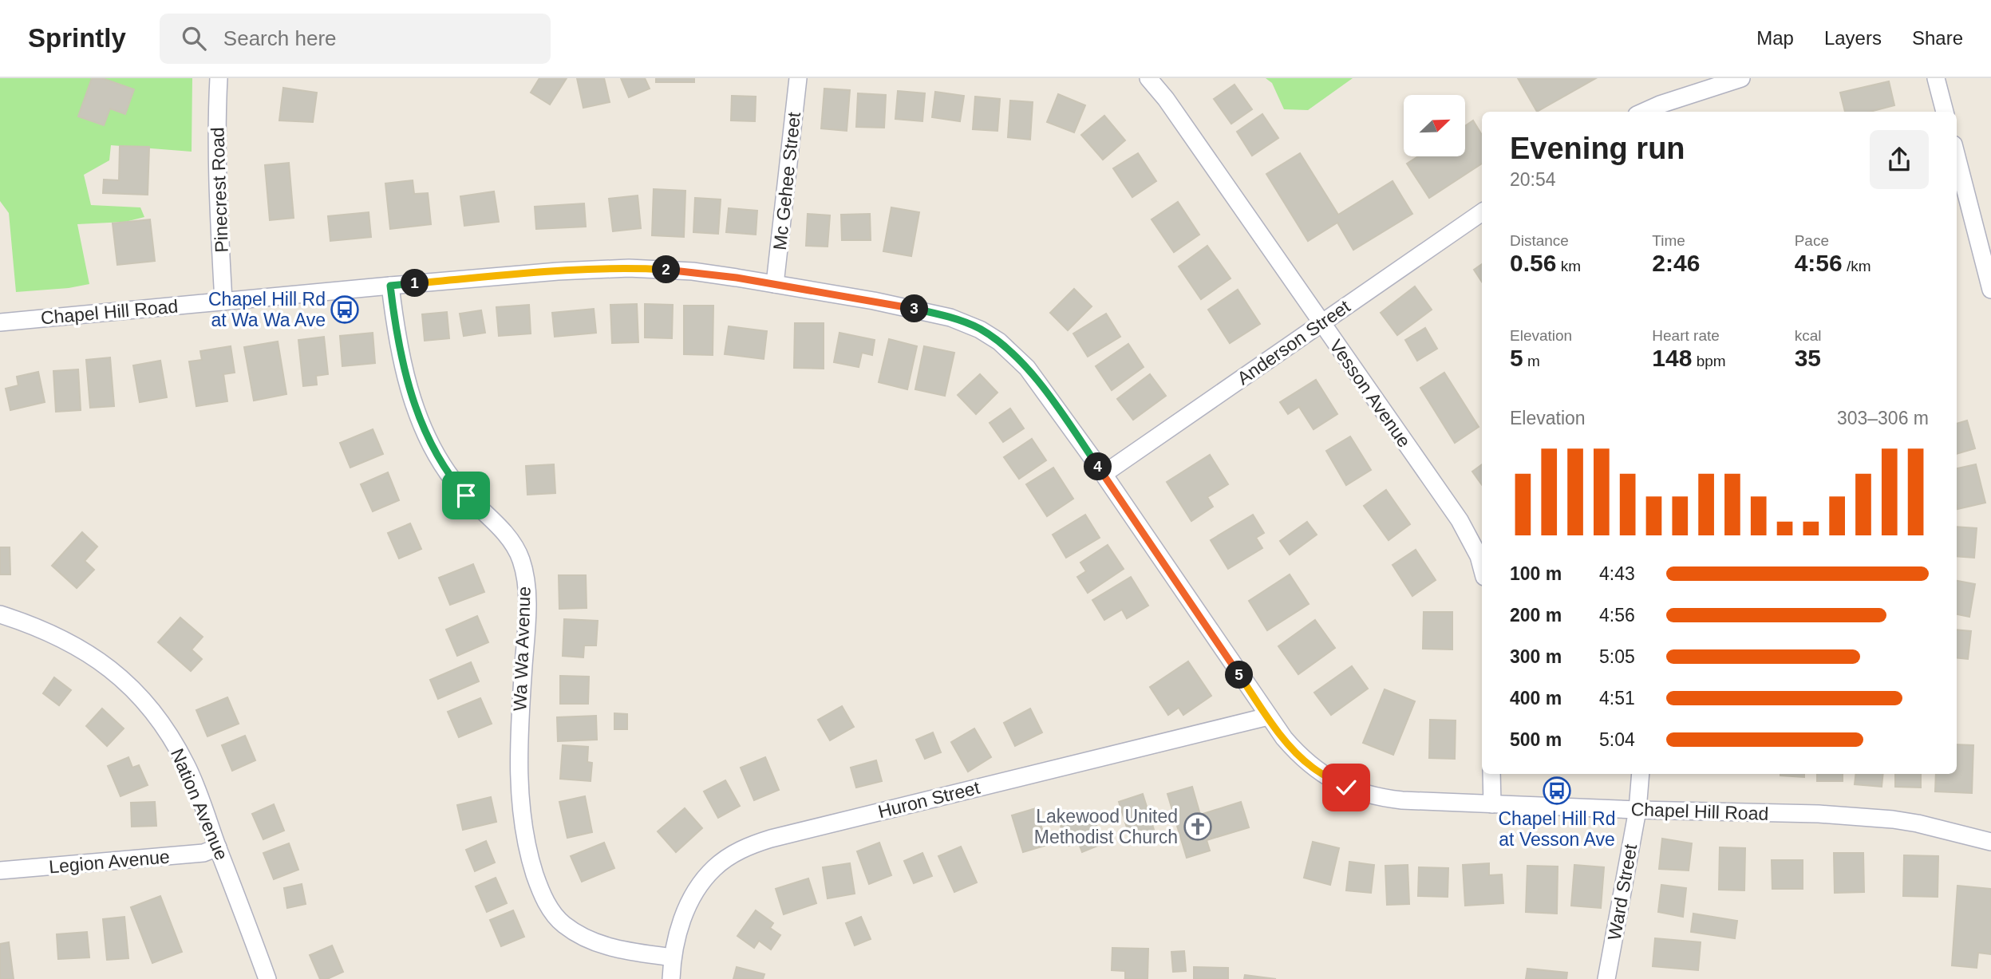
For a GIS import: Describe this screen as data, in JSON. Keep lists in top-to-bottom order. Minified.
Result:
{"streets":{"street":["Mc Gehee Street","Pinecrest Road","Chapel Hill Road","Anderson Street","Vesson Avenue","Wa Wa Avenue","Huron Street","Nation Avenue","Legion Avenue","Ward Street"]},"crossings":[["Mc Gehee Street","Chapel Hill Road"],["Pinecrest Road","Chapel Hill Road"],["Chapel Hill Road","Anderson Street"],["Chapel Hill Road","Wa Wa Avenue"],["Chapel Hill Road","Huron Street"],["Chapel Hill Road","Ward Street"],["Anderson Street","Vesson Avenue"],["Wa Wa Avenue","Huron Street"],["Nation Avenue","Legion Avenue"]],"places":{"bus stop":["Chapel Hill Rd at Wa Wa Ave","Chapel Hill Rd at Vesson Ave"],"church":["Lakewood United Methodist Church"]},"north":"top right","page":{"header":"Sprintly","search":"Search here","nav":["Map","Layers","Share"],"heading":["Evening run","20:54"],"stats":[["Distance","0.56 km"],["Time","2:46"],["Pace","4:56 /km"],["Elevation","5 m"],["Heart rate","148 bpm"],["kcal","35"]],"pins":["2","1","3","4","5"],"chart":["Elevation","303–306 m"],"list":[{"name":"100 m","note":"4:43"},{"name":"200 m","note":"4:56"},{"name":"300 m","note":"5:05"},{"name":"400 m","note":"4:51"},{"name":"500 m","note":"5:04"}]}}
